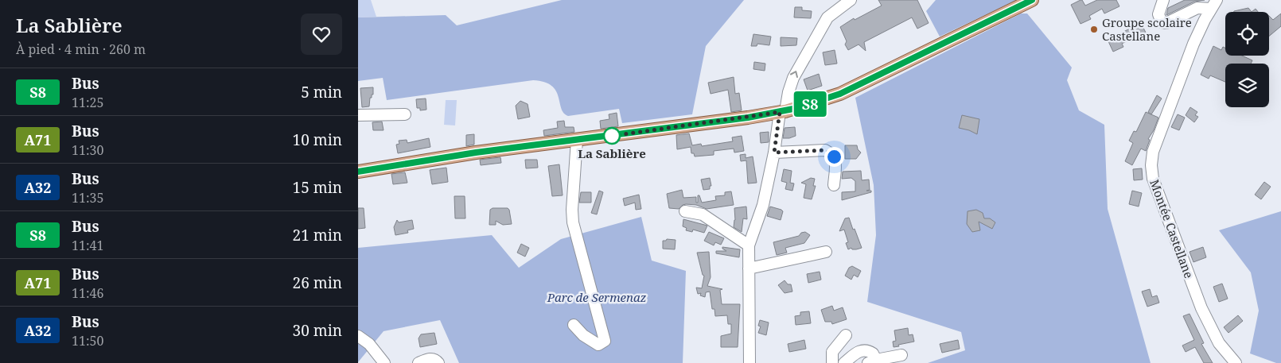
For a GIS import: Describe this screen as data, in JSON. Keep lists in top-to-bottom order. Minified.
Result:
{"streets":{"street":["Montée Castellane"]},"parks":["Parc de Sermenaz"],"places":["Groupe scolaire Castellane","La Sablière"],"lines":["bus line S8"],"page":{"heading":["La Sablière","À pied · 4 min · 260 m"],"on_map":"S8","list":[{"mark":"S8","name":"Bus","note":"11:25","value":"5 min"},{"mark":"A71","name":"Bus","note":"11:30","value":"10 min"},{"mark":"A32","name":"Bus","note":"11:35","value":"15 min"},{"mark":"S8","name":"Bus","note":"11:41","value":"21 min"},{"mark":"A71","name":"Bus","note":"11:46","value":"26 min"},{"mark":"A32","name":"Bus","note":"11:50","value":"30 min"}]}}
